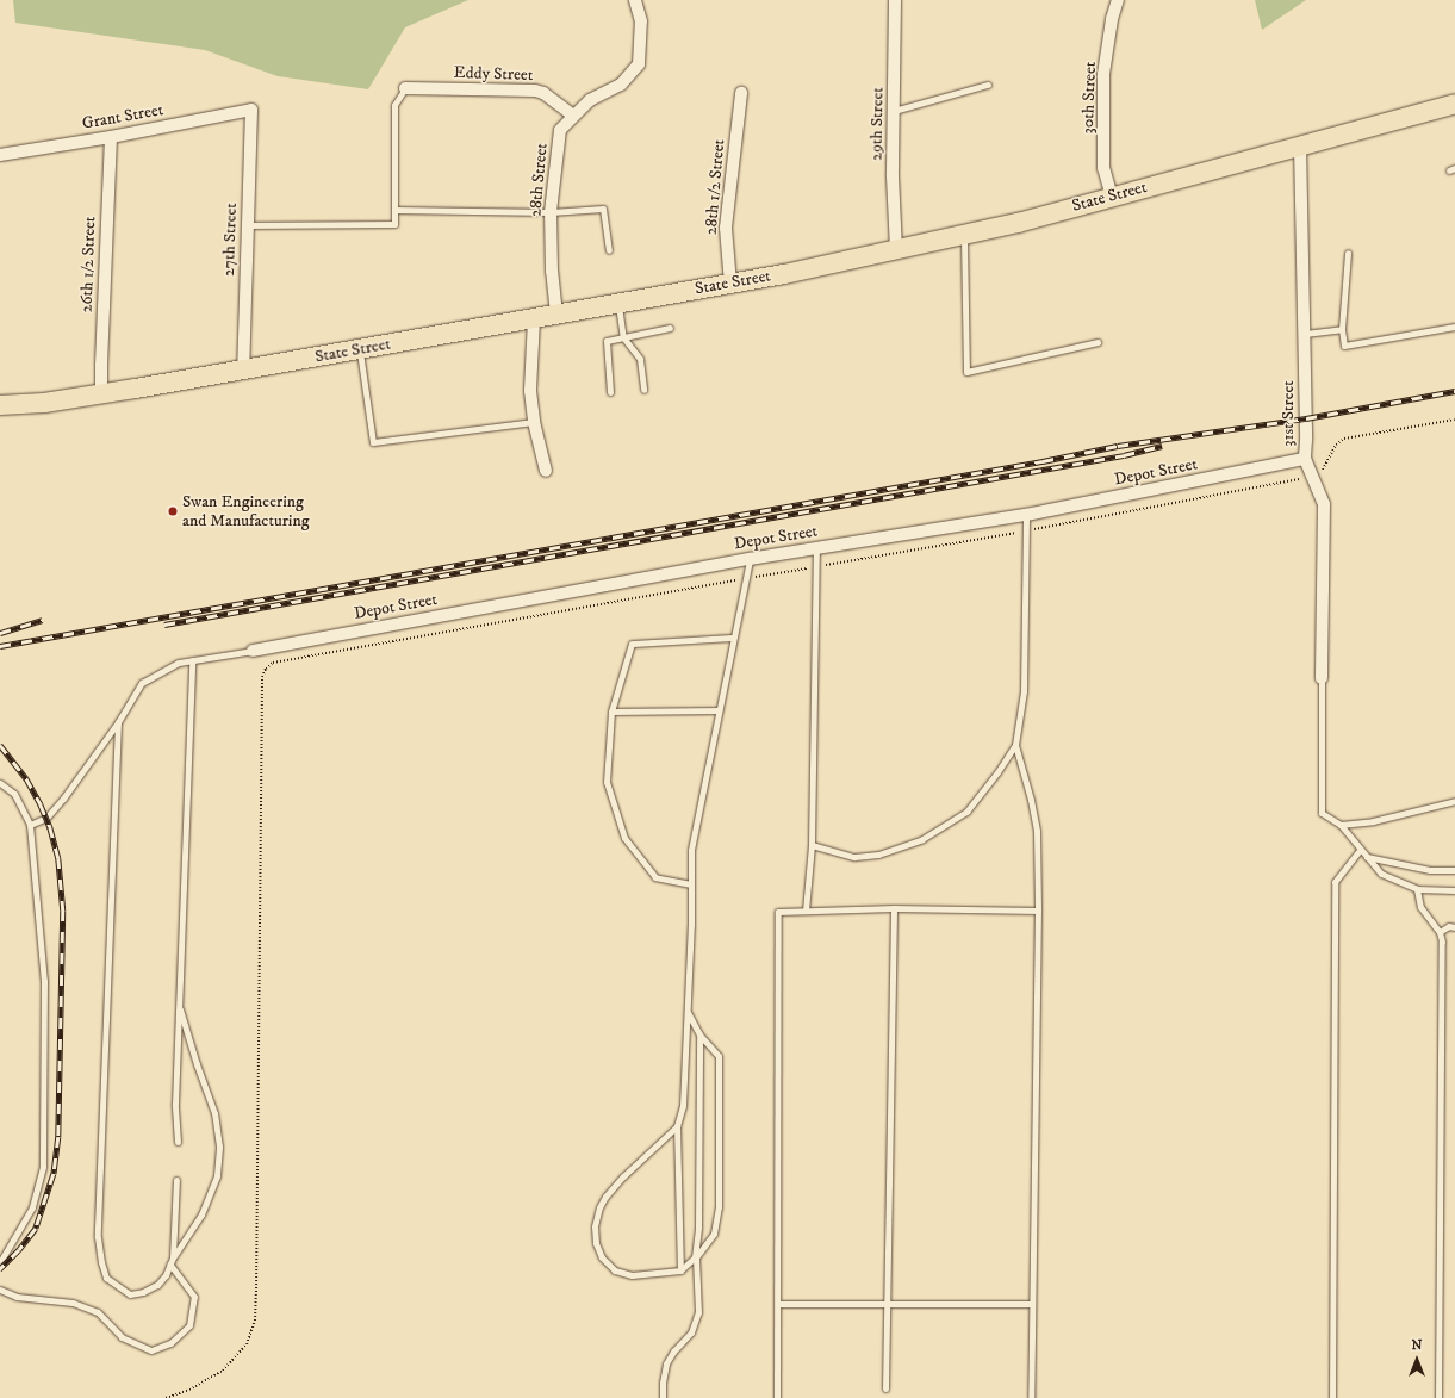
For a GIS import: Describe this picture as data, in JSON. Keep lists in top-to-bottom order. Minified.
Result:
{"streets":{"main road":["State Street"],"street":["Eddy Street","30th Street","Grant Street","29th Street","28th Street","28th 1/2 Street","27th Street","26th 1/2 Street","31st Street","Depot Street"]},"crossings":[["Eddy Street","28th Street"],["30th Street","State Street"],["Grant Street","27th Street"],["Grant Street","26th 1/2 Street"],["29th Street","State Street"],["28th Street","State Street"],["28th 1/2 Street","State Street"],["State Street","27th Street"],["State Street","26th 1/2 Street"],["State Street","31st Street"],["31st Street","Depot Street"]],"places":["Swan Engineering and Manufacturing"],"north":"top"}
